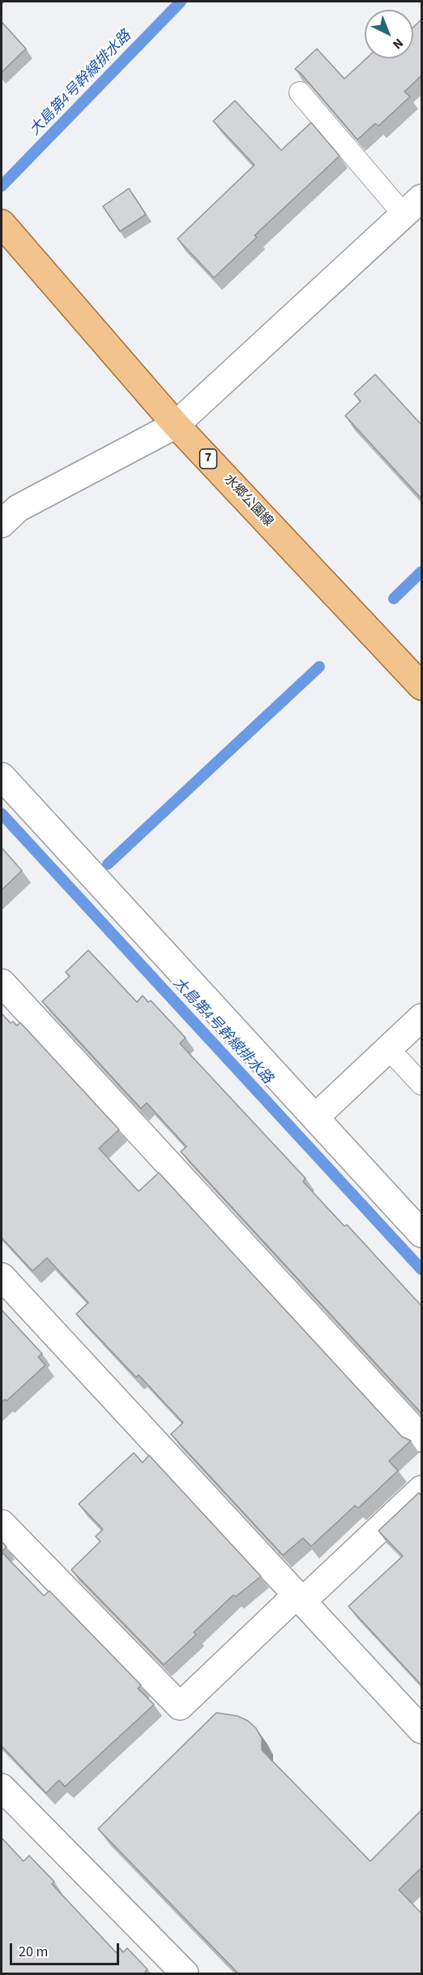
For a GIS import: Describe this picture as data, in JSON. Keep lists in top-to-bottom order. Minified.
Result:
{"streets":{"main road":["7","水郷公園線"]},"water":["大島第4号幹線排水路"],"scale_bar":"20 m","north":"bottom right"}
